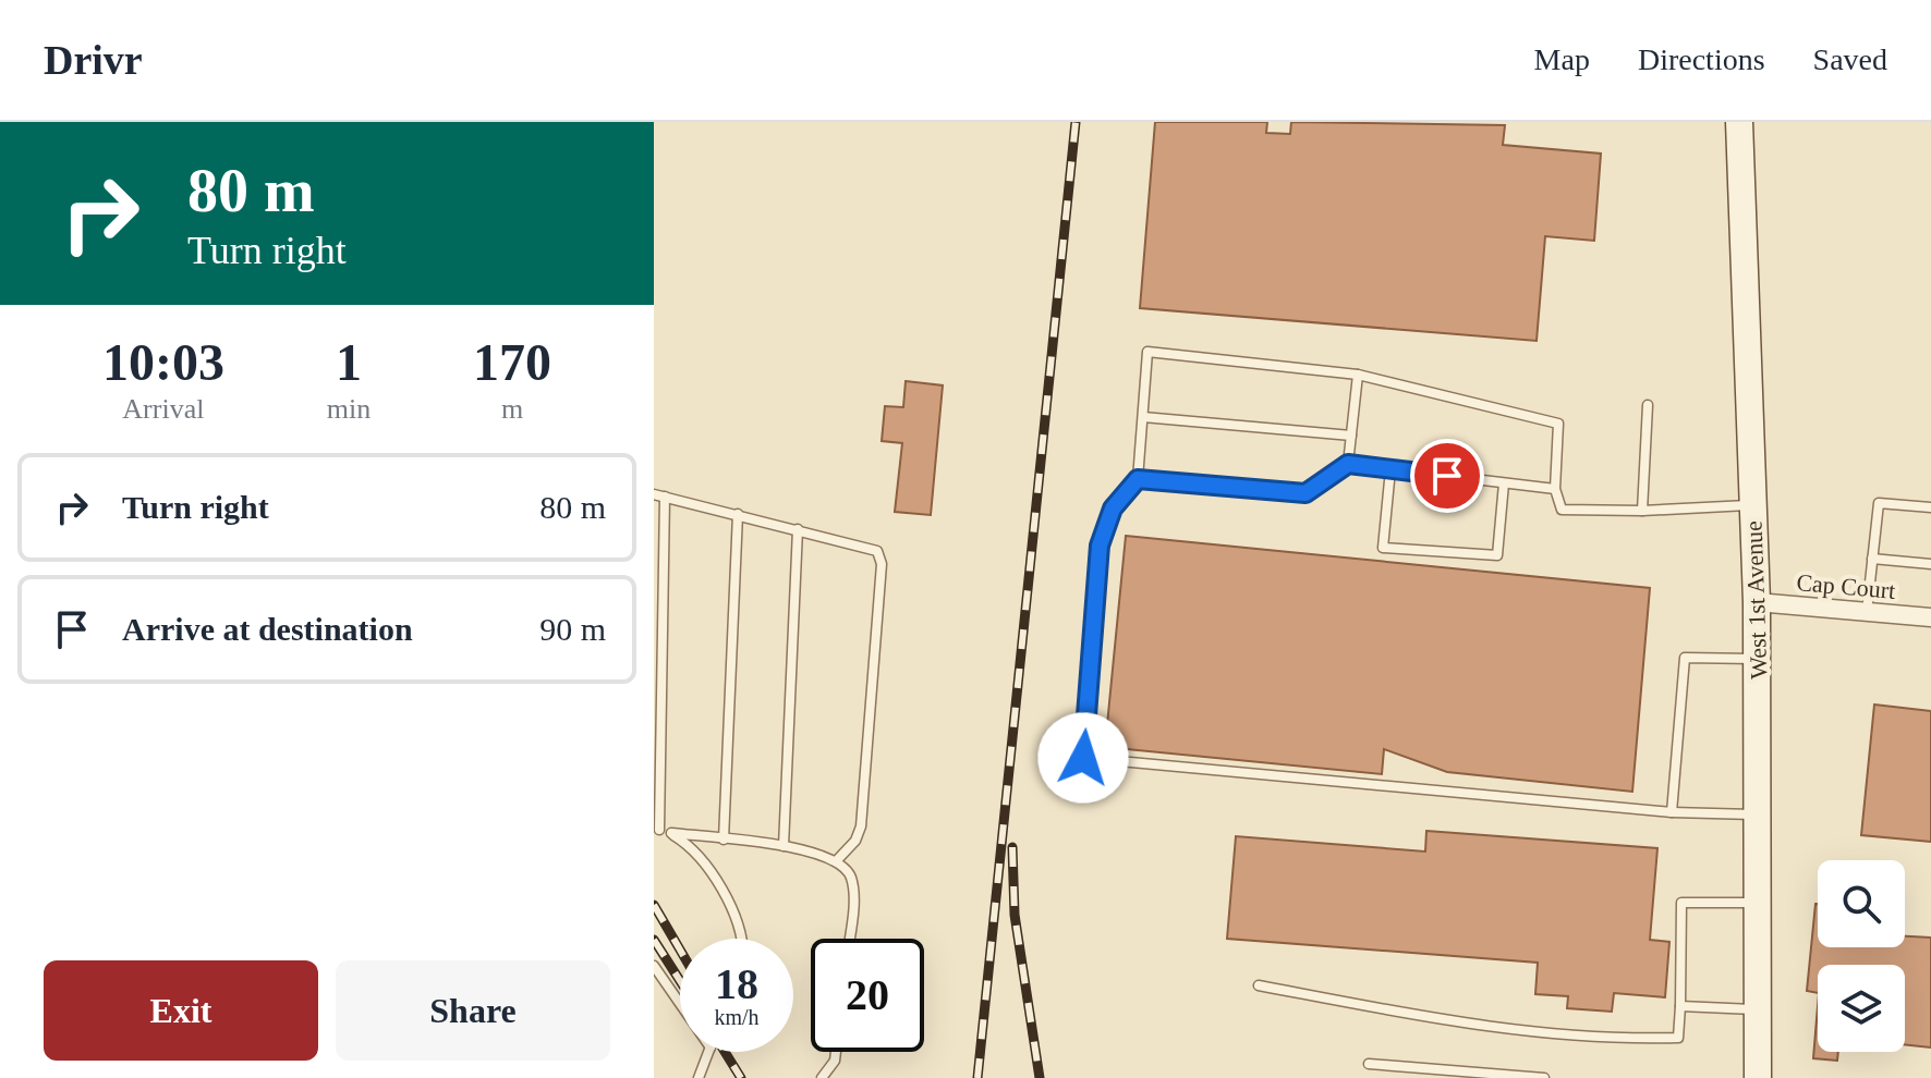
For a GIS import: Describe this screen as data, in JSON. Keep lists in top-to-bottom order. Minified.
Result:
{"streets":{"street":["Cap Court","West 1st Avenue"]},"crossings":[["Cap Court","West 1st Avenue"]],"page":{"header":"Drivr","nav":["Map","Directions","Saved"],"turn":["80 m","Turn right"],"eta":["10:03","Arrival","1","min","170","m"],"list":[{"name":"Turn right","value":"80 m"},{"name":"Arrive at destination","value":"90 m"}],"speed":"18 km/h","limit":"20","buttons":["Exit","Share"]}}
